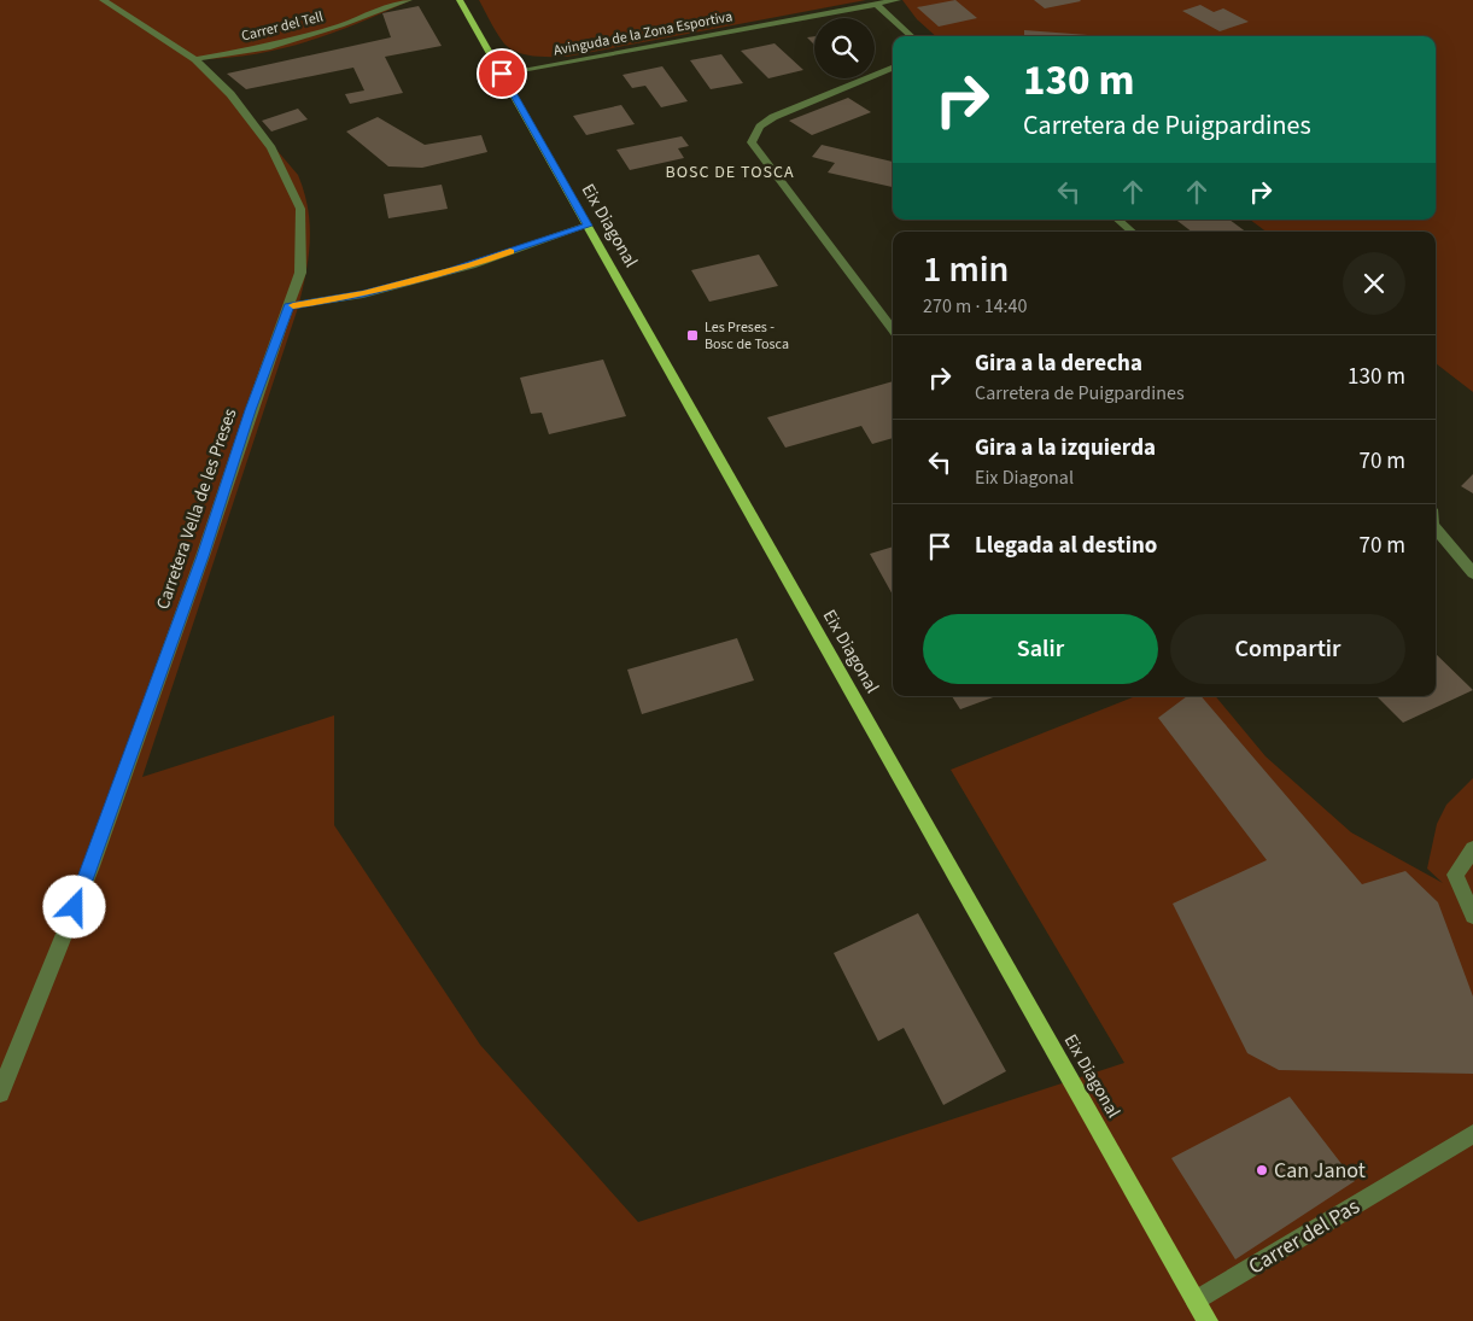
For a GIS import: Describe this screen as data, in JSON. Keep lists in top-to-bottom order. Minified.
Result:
{"streets":{"main road":["Eix Diagonal"],"street":["Carrer del Tell","Avinguda de la Zona Esportiva","Carretera Vella de les Preses","Carrer del Pas"]},"crossings":[["Carrer del Tell","Carretera Vella de les Preses"],["Avinguda de la Zona Esportiva","Eix Diagonal"],["Eix Diagonal","Carrer del Pas"]],"districts":["BOSC DE TOSCA"],"places":{"transit":["Les Preses - Bosc de Tosca"],"other":["Can Janot"]},"page":{"turn":["130 m","Carretera de Puigpardines"],"heading":["1 min","270 m · 14:40"],"list":[{"name":"Gira a la derecha","note":"Carretera de Puigpardines","value":"130 m"},{"name":"Gira a la izquierda","note":"Eix Diagonal","value":"70 m"},{"name":"Llegada al destino","value":"70 m"}],"buttons":["Salir","Compartir"]}}
